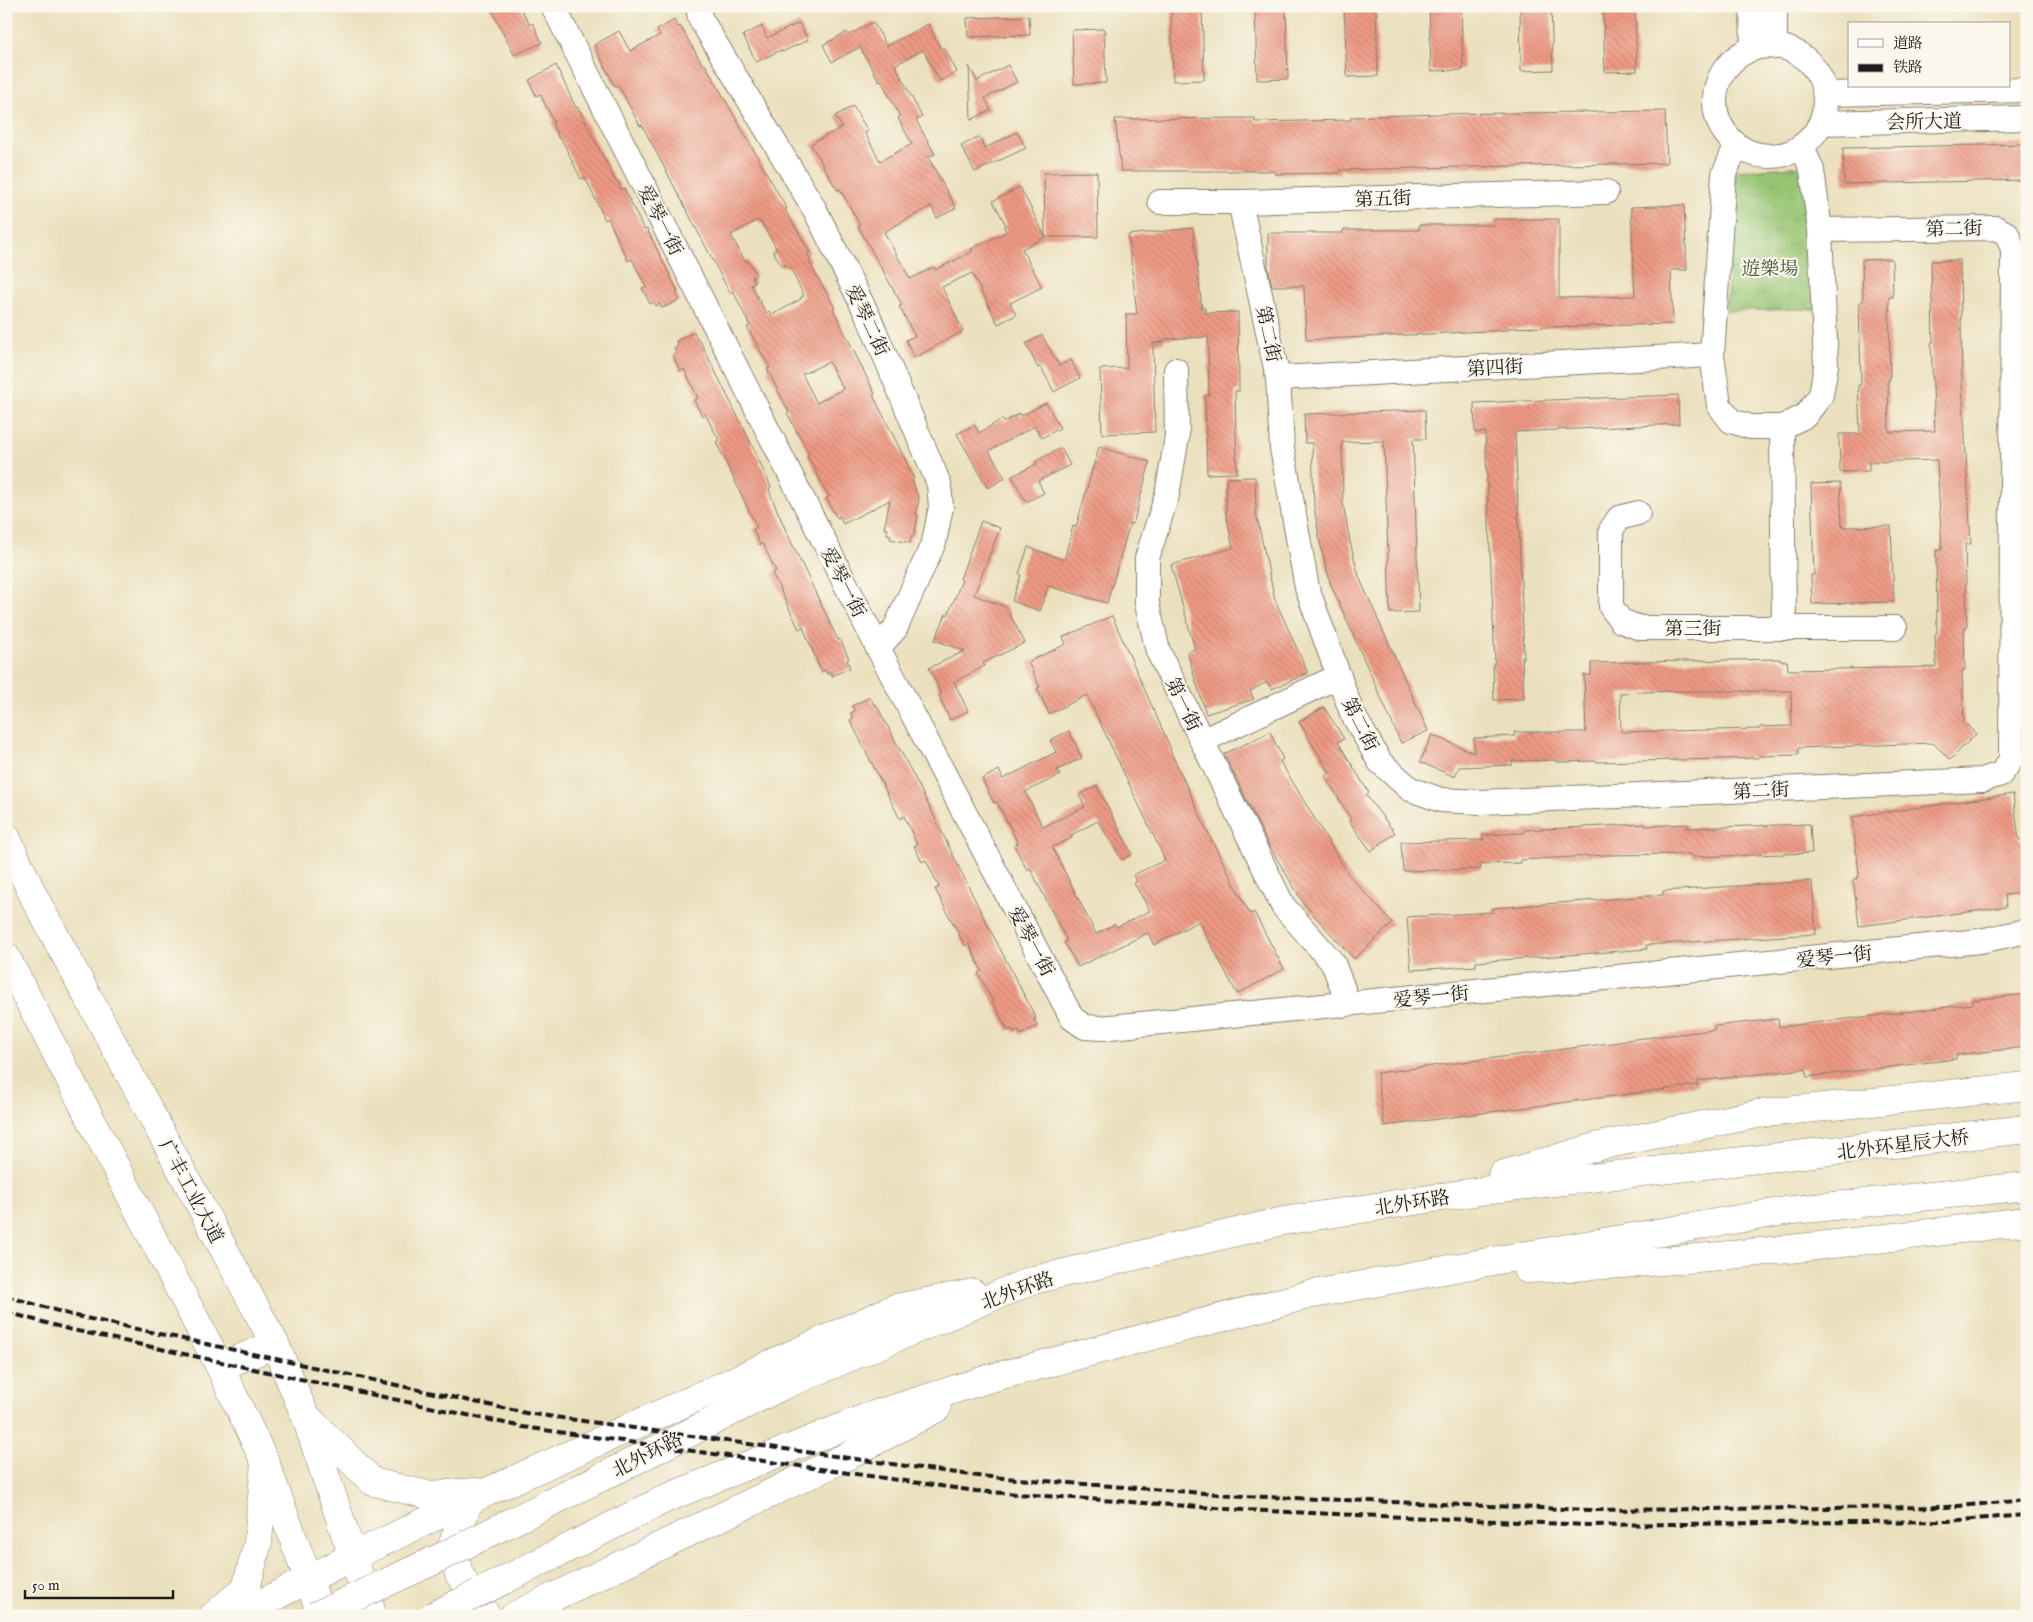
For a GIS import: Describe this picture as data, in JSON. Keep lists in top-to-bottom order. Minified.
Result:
{"streets":{"main road":["北外环星辰大桥","广丰工业大道","北外环路"],"street":["会所大道","第五街","爱琴一街","第二街","爱琴二街","第四街","第三街","第一街"]},"crossings":[["第五街","第二街"],["爱琴一街","爱琴二街"],["爱琴一街","第一街"],["第二街","第四街"],["北外环星辰大桥","北外环路"]],"parks":["遊樂場"],"legend":["道路","铁路"],"scale_bar":"50 m"}
